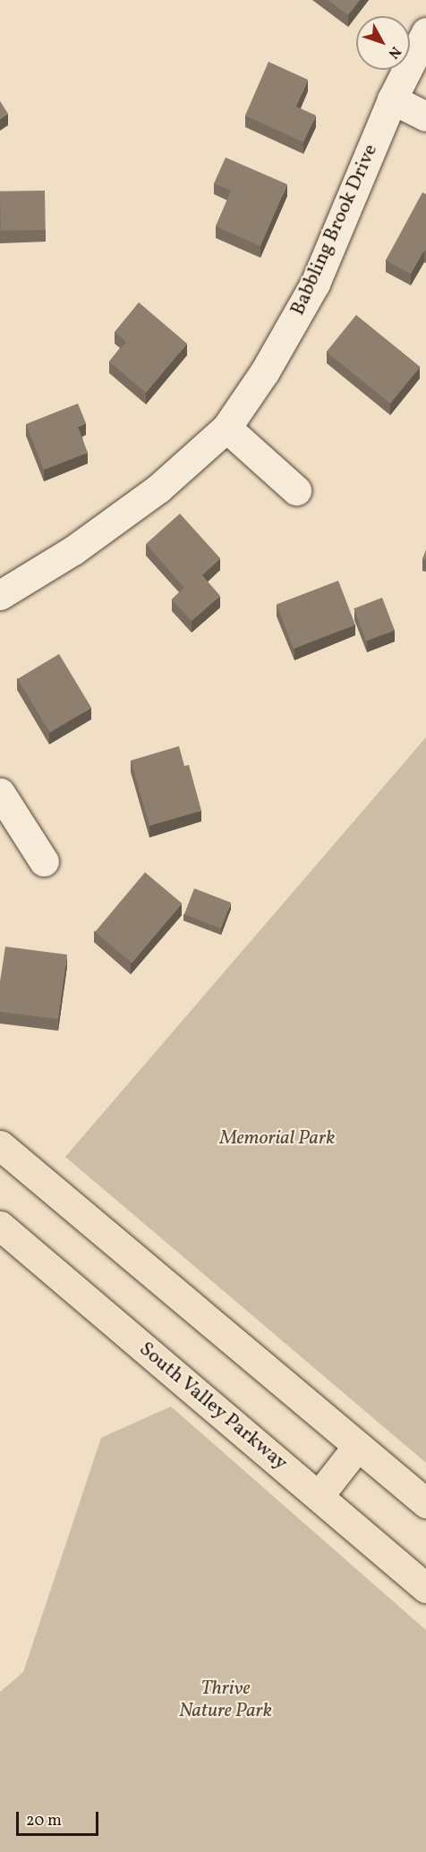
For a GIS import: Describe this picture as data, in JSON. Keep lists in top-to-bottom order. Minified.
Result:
{"streets":{"main road":["South Valley Parkway"],"street":["Babbling Brook Drive"]},"parks":["Memorial Park","Thrive Nature Park"],"scale_bar":"20 m","north":"bottom right"}
